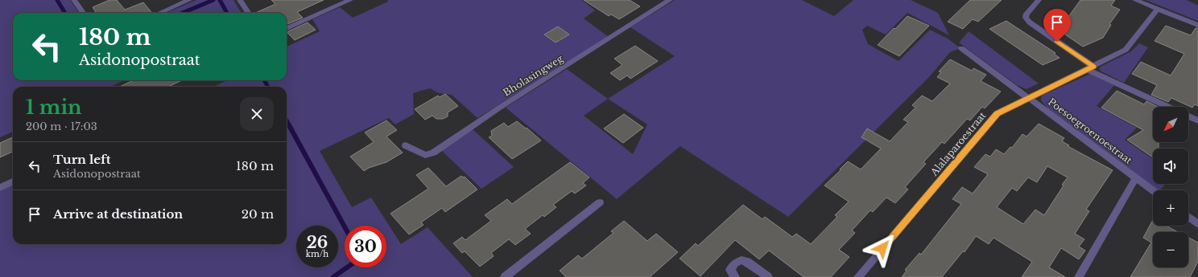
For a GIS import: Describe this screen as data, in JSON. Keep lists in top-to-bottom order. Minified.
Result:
{"streets":{"street":["Bholasingweg","Poesoegroenoestraat","Alalaparoestraat"]},"crossings":[["Poesoegroenoestraat","Alalaparoestraat"]],"north":"bottom left","page":{"turn":["180 m","Asidonopostraat"],"heading":["1 min","200 m · 17:03"],"map_buttons":["+","−"],"list":[{"name":"Turn left","note":"Asidonopostraat","value":"180 m"},{"name":"Arrive at destination","value":"20 m"}],"speed":"26 km/h","limit":"30"}}
